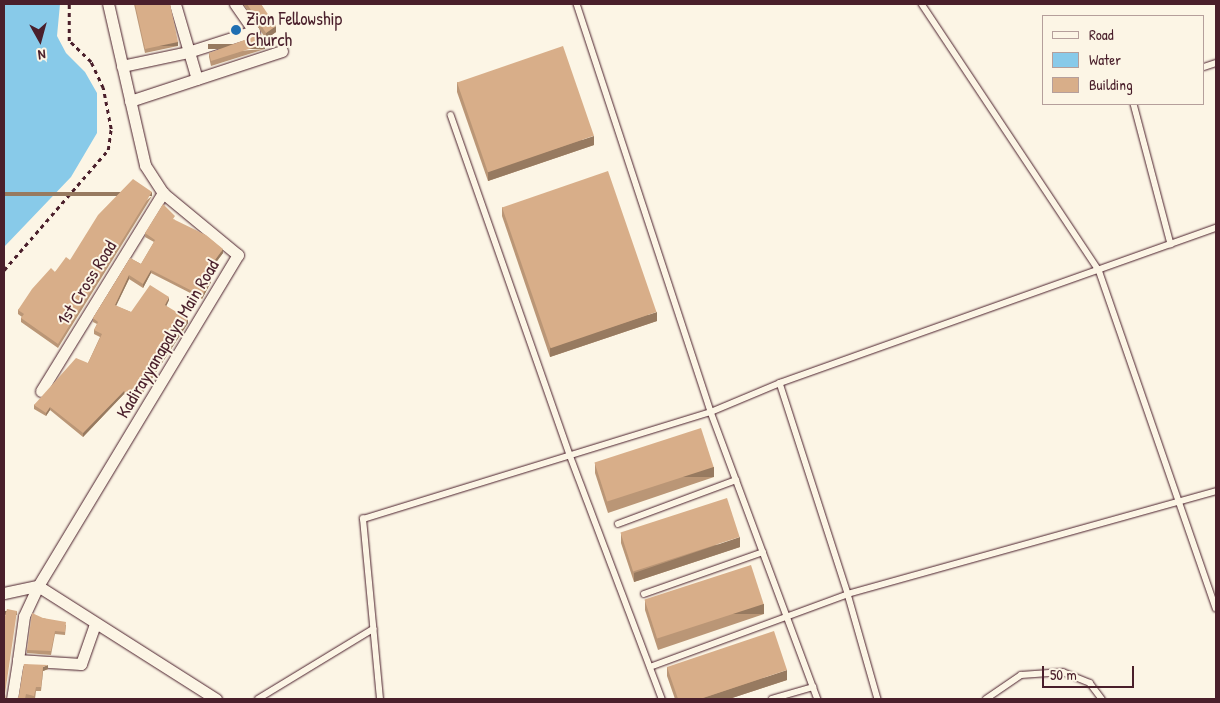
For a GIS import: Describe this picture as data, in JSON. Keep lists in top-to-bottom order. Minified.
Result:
{"streets":{"street":["1st Cross Road","Kadirayyanapalya Main Road"]},"crossings":[["1st Cross Road","Kadirayyanapalya Main Road"]],"places":["Zion Fellowship Church"],"legend":["Road","Water","Building"],"scale_bar":"50 m","north":"bottom"}
